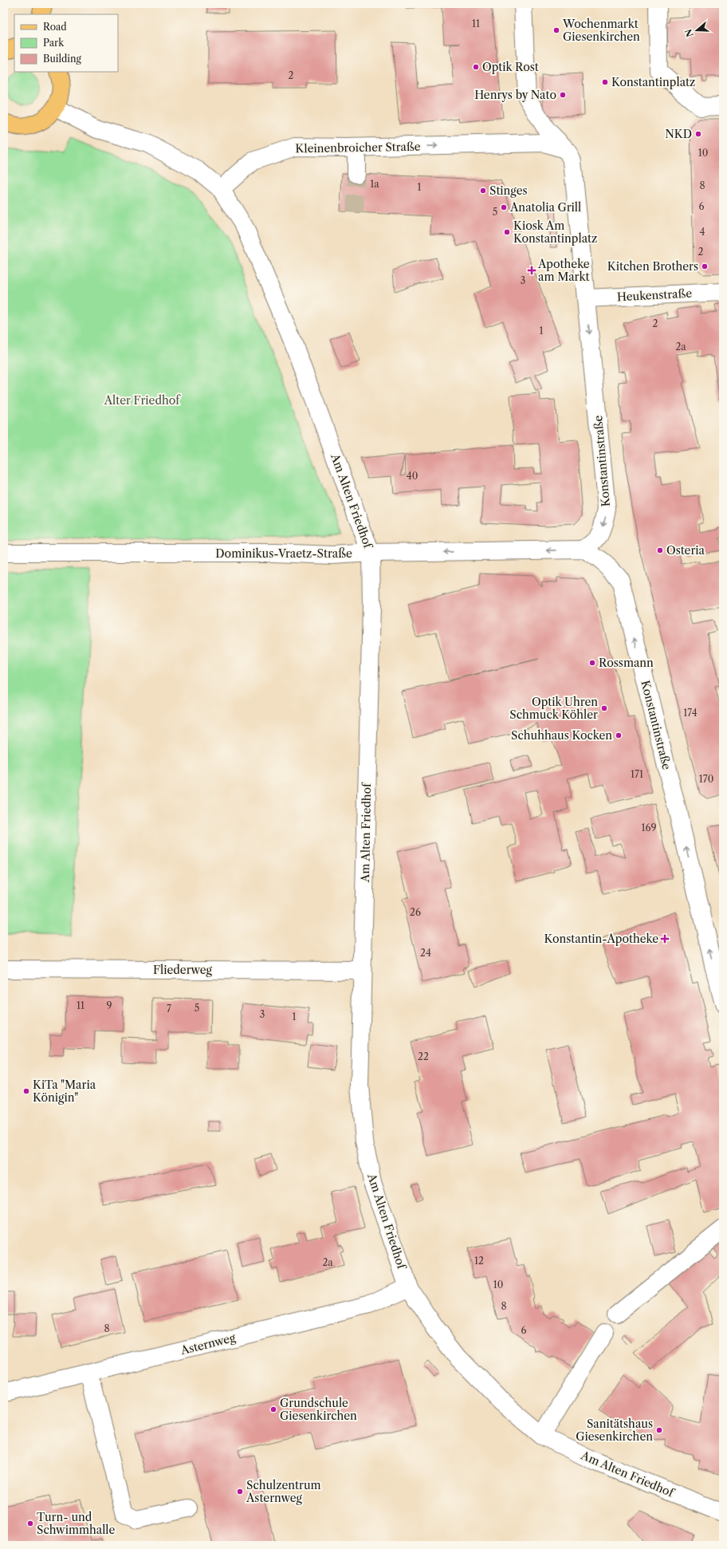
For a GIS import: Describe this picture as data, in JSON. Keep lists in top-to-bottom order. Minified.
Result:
{"streets":{"street":["Kleinenbroicher Straße","Heukenstraße","Konstantinstraße","Am Alten Friedhof","Dominikus-Vraetz-Straße","Fliederweg","Asternweg"]},"crossings":[["Kleinenbroicher Straße","Am Alten Friedhof"],["Heukenstraße","Konstantinstraße"],["Konstantinstraße","Dominikus-Vraetz-Straße"],["Am Alten Friedhof","Dominikus-Vraetz-Straße"],["Am Alten Friedhof","Fliederweg"],["Am Alten Friedhof","Asternweg"]],"one_way":["Kleinenbroicher Straße","Dominikus-Vraetz-Straße"],"parks":["Alter Friedhof"],"places":{"other":["Wochenmarkt Giesenkirchen","Optik Rost","Konstantinplatz","Henrys by Nato","NKD","Stinges","Anatolia Grill","Kiosk Am Konstantinplatz","Kitchen Brothers","Osteria","Rossmann","Optik Uhren Schmuck Köhler","Schuhhaus Kocken","KiTa \"Maria Königin\"","Grundschule Giesenkirchen","Sanitätshaus Giesenkirchen","Schulzentrum Asternweg","Turn- und Schwimmhalle"],"health":["Apotheke am Markt","Konstantin-Apotheke"]},"house_numbers":["11","2","10","1a","8","1","6","5","4","2","3","2","1","2a","40","174","171","170","169","26","24","11","9","5","7","3","1","22","12","2a","10","8","8","6"],"legend":["Road","Park","Building"],"north":"left"}
